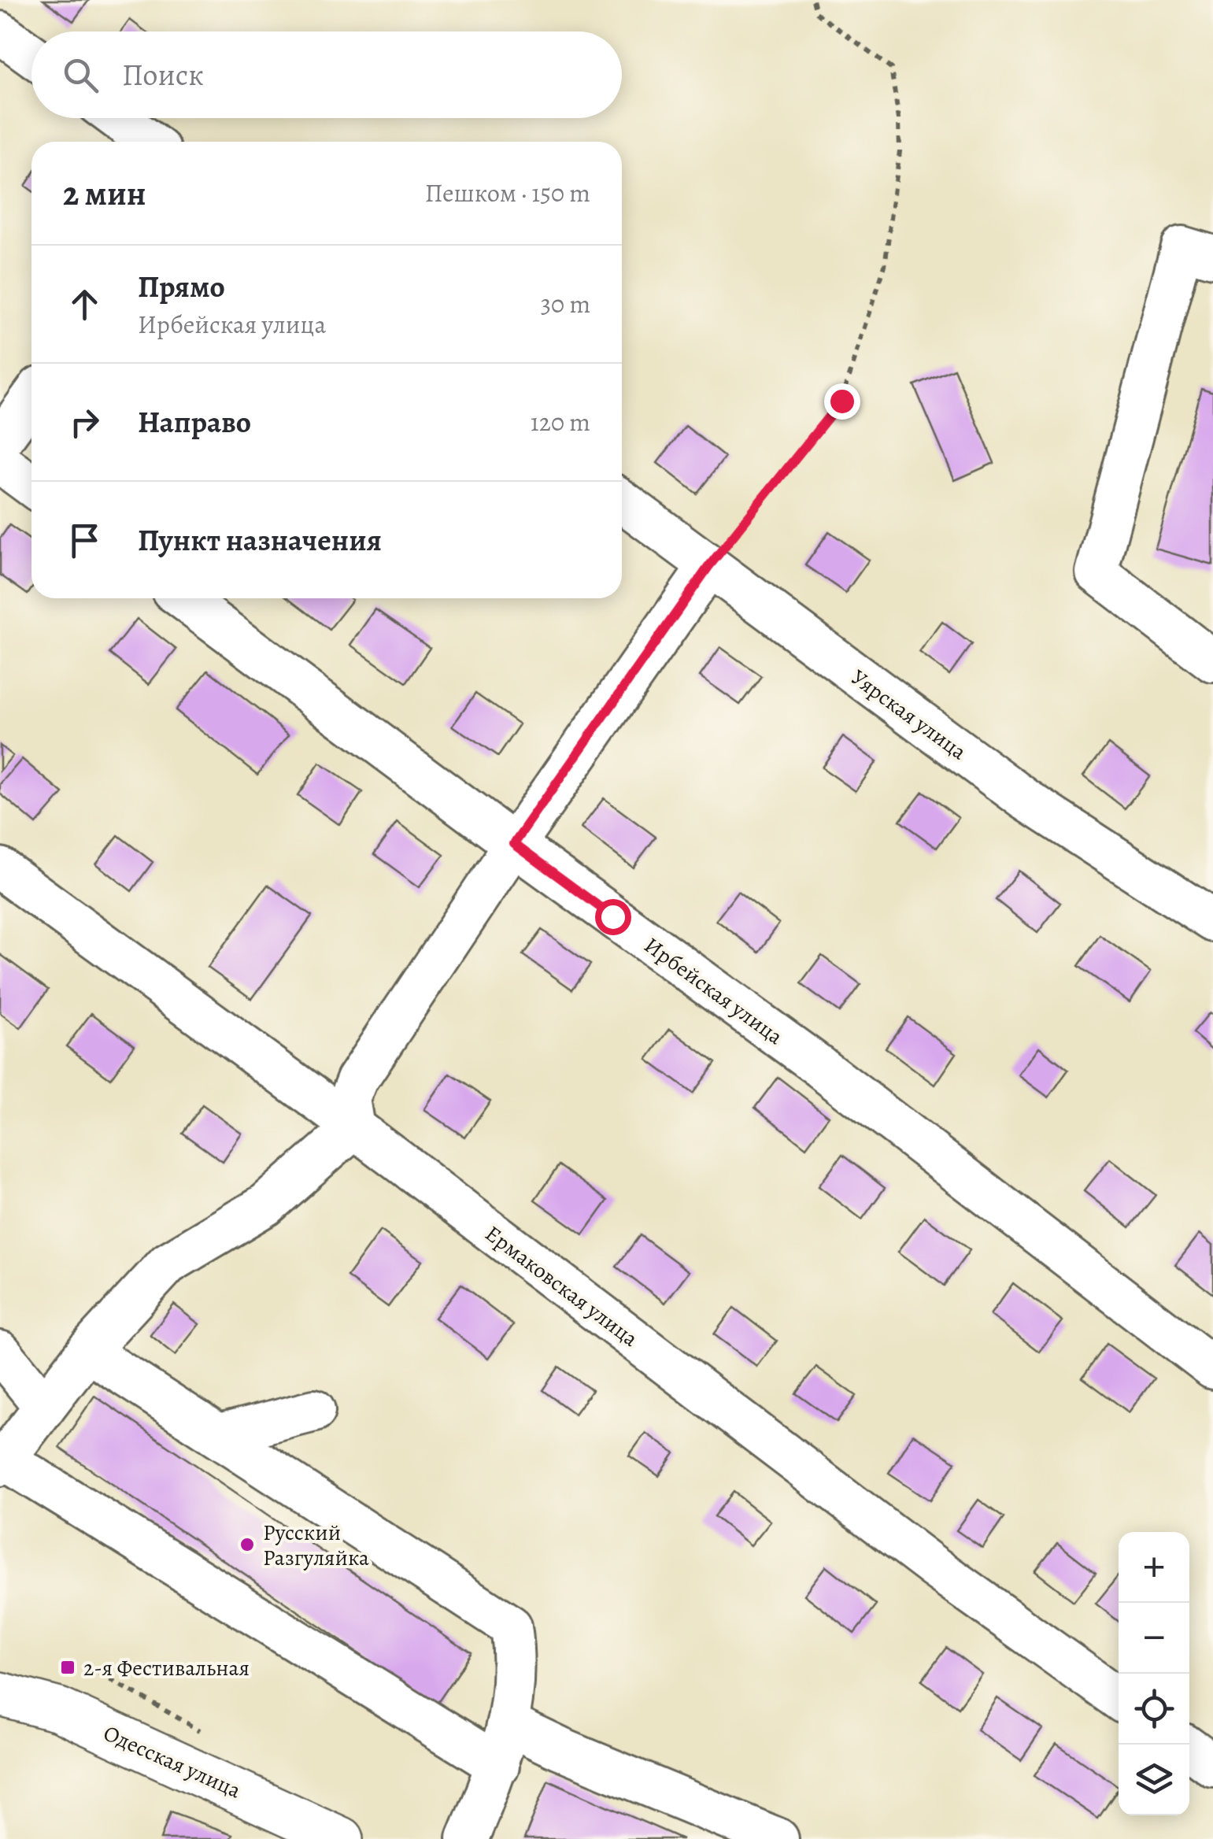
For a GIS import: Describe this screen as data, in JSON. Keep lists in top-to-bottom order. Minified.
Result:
{"streets":{"main road":["Одесская улица"],"street":["Уярская улица","Ирбейская улица","Ермаковская улица"]},"places":{"other":["Русский Разгуляйка"],"transit":["2-я Фестивальная"]},"page":{"search":"Поиск","heading":["2 мин","Пешком · 150 m"],"list":[["Прямо","Ирбейская улица","30 m"],["Направо","120 m"],"Пункт назначения"],"map_buttons":["+","−"]}}
